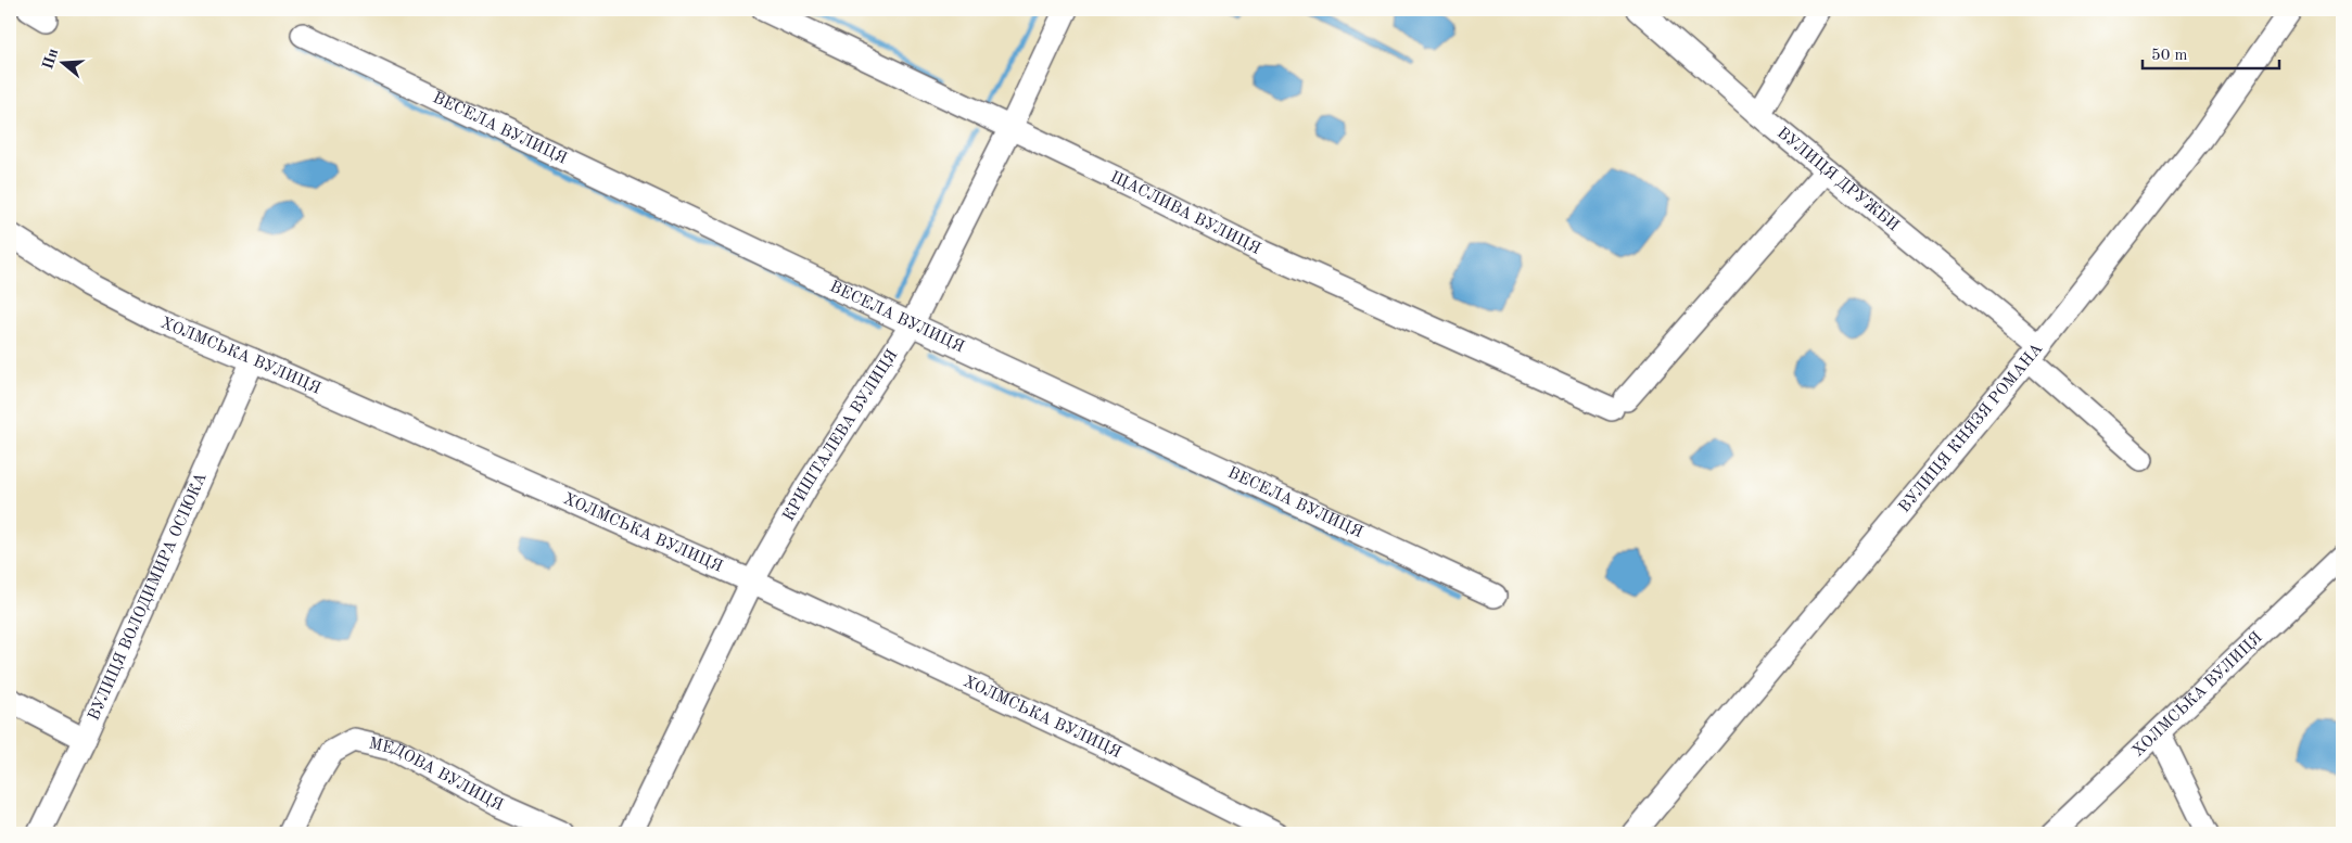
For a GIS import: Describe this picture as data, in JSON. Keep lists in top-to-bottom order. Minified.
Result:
{"streets":{"street":["ВЕСЕЛА ВУЛИЦЯ","ВУЛИЦЯ ДРУЖБИ","ЩАСЛИВА ВУЛИЦЯ","ХОЛМСЬКА ВУЛИЦЯ","ВУЛИЦЯ КНЯЗЯ РОМАНА","КРИШТАЛЕВА ВУЛИЦЯ","ВУЛИЦЯ ВОЛОДИМИРА ОСІЮКА","МЕДОВА ВУЛИЦЯ"]},"crossings":[["ВЕСЕЛА ВУЛИЦЯ","КРИШТАЛЕВА ВУЛИЦЯ"],["ВУЛИЦЯ ДРУЖБИ","ЩАСЛИВА ВУЛИЦЯ"],["ВУЛИЦЯ ДРУЖБИ","ВУЛИЦЯ КНЯЗЯ РОМАНА"],["ЩАСЛИВА ВУЛИЦЯ","КРИШТАЛЕВА ВУЛИЦЯ"],["ХОЛМСЬКА ВУЛИЦЯ","КРИШТАЛЕВА ВУЛИЦЯ"],["ХОЛМСЬКА ВУЛИЦЯ","ВУЛИЦЯ ВОЛОДИМИРА ОСІЮКА"]],"scale_bar":"50 m","north":"left"}
